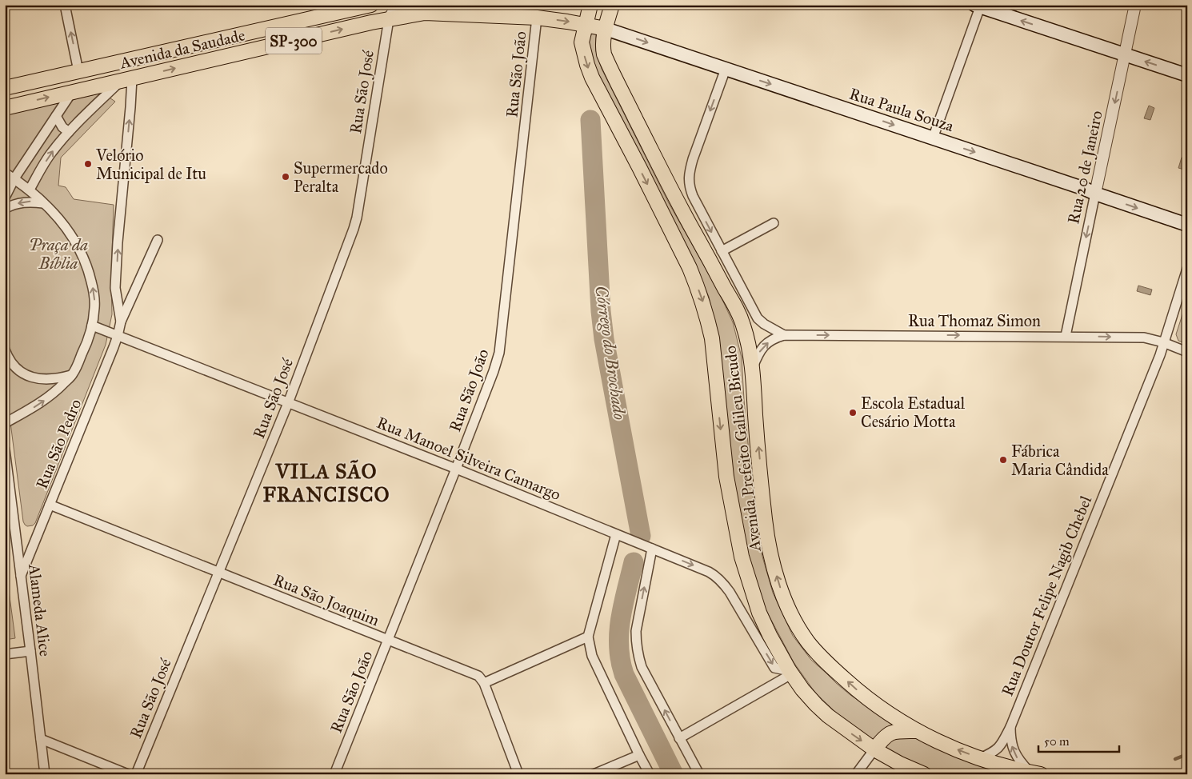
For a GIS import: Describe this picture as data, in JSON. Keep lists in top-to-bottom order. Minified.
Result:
{"streets":{"main road":["SP-300","Avenida da Saudade","Rua Paula Souza","Avenida Prefeito Galileu Bicudo"],"street":["Rua São João","Rua São José","Rua 20 de Janeiro","Rua Thomaz Simon","Rua São Pedro","Rua Manoel Silveira Camargo","Rua Doutor Felipe Nagib Chebel","Rua São Joaquim","Alameda Alice"]},"crossings":[["Avenida da Saudade","Rua São João"],["Avenida da Saudade","Rua São José"],["Avenida da Saudade","Rua Paula Souza"],["Avenida da Saudade","Rua São Pedro"],["Avenida da Saudade","Avenida Prefeito Galileu Bicudo"],["Rua São João","Rua Manoel Silveira Camargo"],["Rua São João","Rua São Joaquim"],["Rua São José","Rua Manoel Silveira Camargo"],["Rua São José","Rua São Joaquim"],["Rua Paula Souza","Rua 20 de Janeiro"],["Rua Paula Souza","Rua Thomaz Simon"],["Rua Paula Souza","Avenida Prefeito Galileu Bicudo"],["Rua 20 de Janeiro","Rua Thomaz Simon"],["Rua Thomaz Simon","Avenida Prefeito Galileu Bicudo"],["Rua Thomaz Simon","Rua Doutor Felipe Nagib Chebel"],["Rua São Pedro","Rua Manoel Silveira Camargo"],["Rua São Pedro","Rua São Joaquim"],["Rua São Pedro","Alameda Alice"],["Avenida Prefeito Galileu Bicudo","Rua Manoel Silveira Camargo"],["Avenida Prefeito Galileu Bicudo","Rua Doutor Felipe Nagib Chebel"]],"one_way":["Rua Paula Souza","Rua 20 de Janeiro"],"districts":["VILA SÃO FRANCISCO"],"water":["Córrego do Brochado"],"parks":["Praça da Bíblia"],"places":["Velório Municipal de Itu","Supermercado Peralta","Escola Estadual Cesário Motta","Fábrica Maria Cândida"],"scale_bar":"50 m"}
